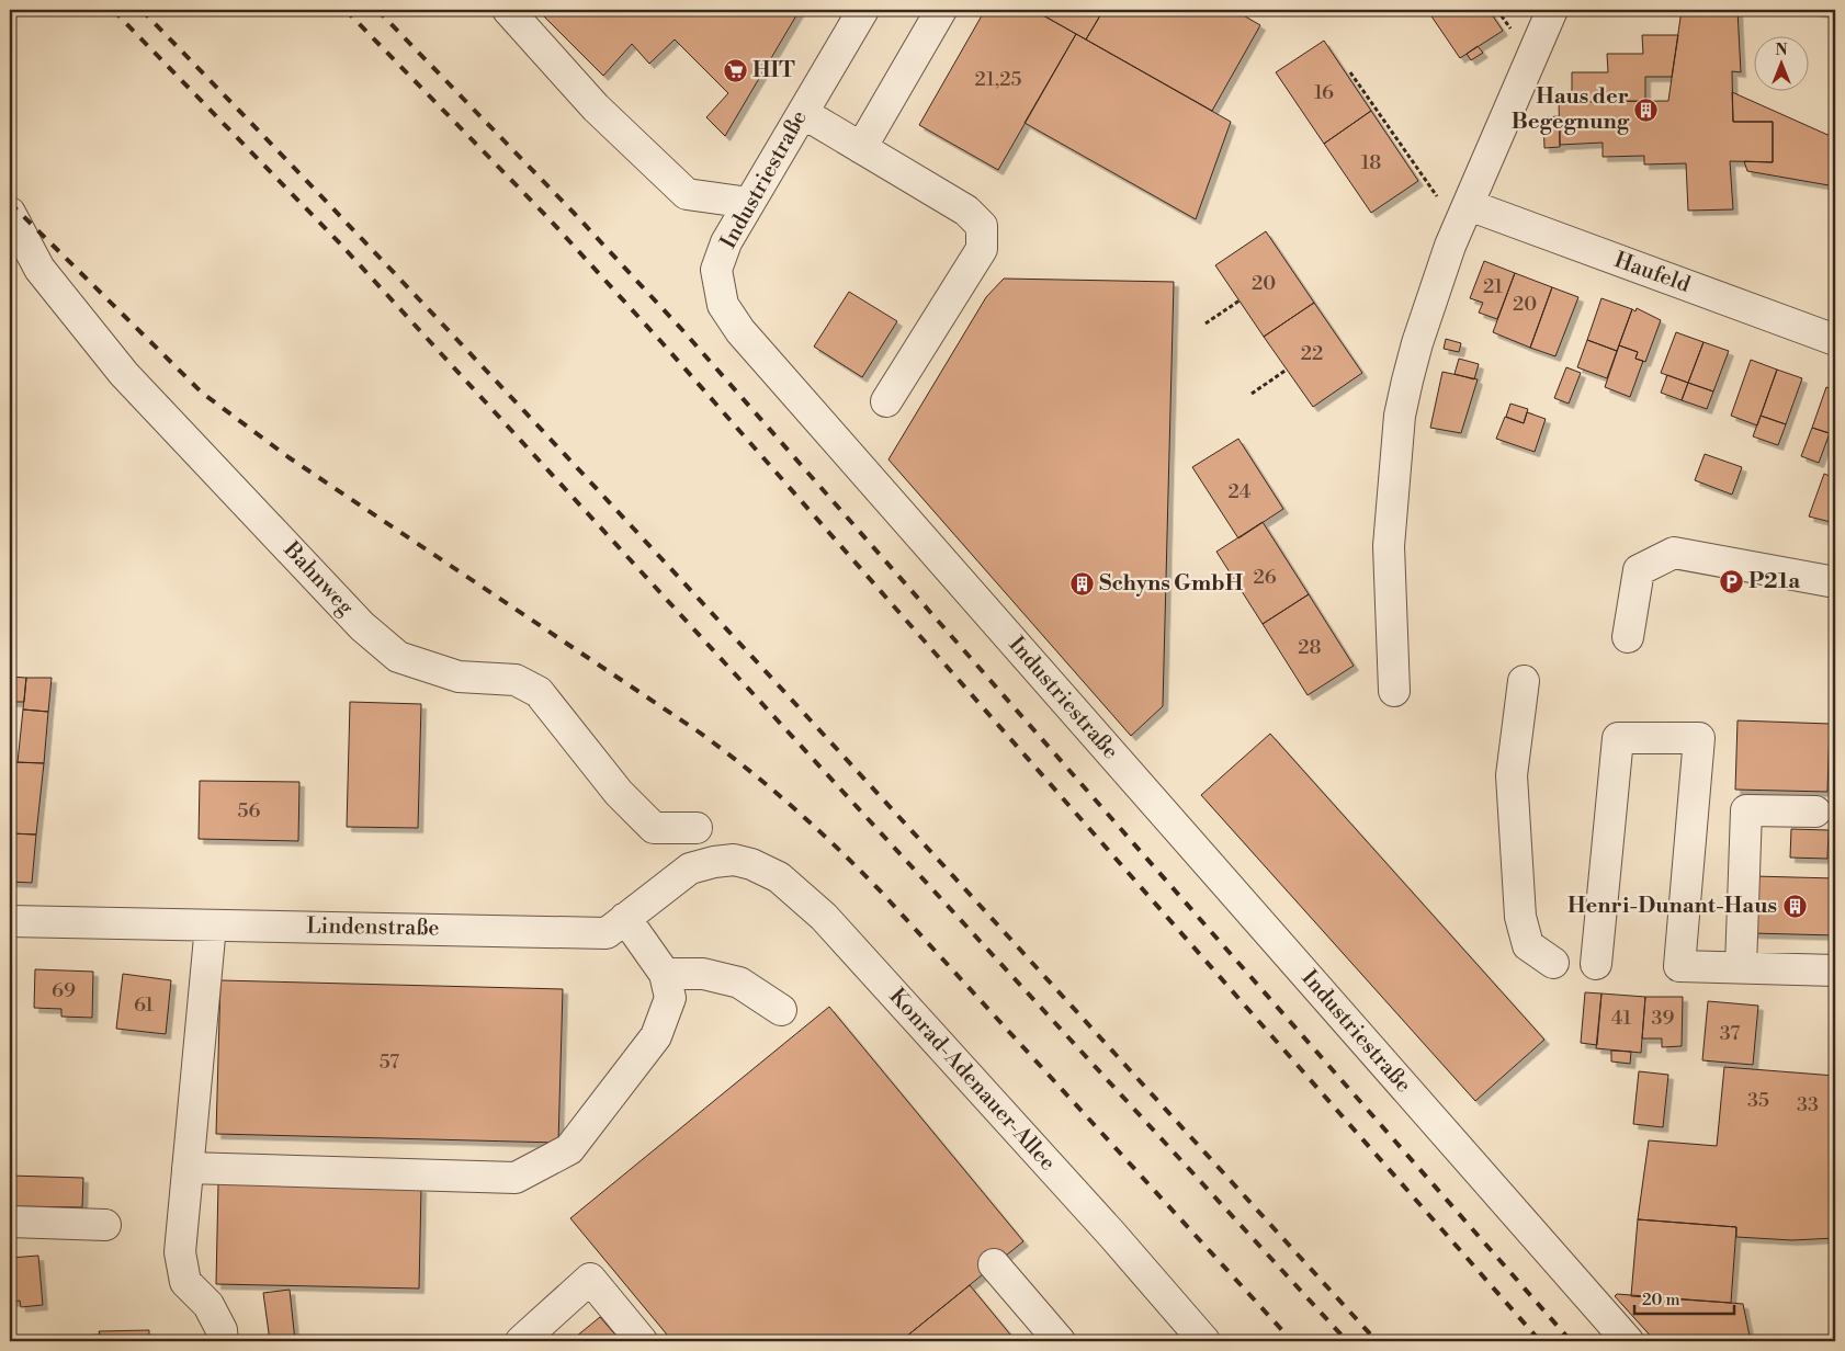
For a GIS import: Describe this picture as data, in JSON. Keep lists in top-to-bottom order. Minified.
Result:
{"streets":{"street":["Industriestraße","Haufeld","Bahnweg","Lindenstraße","Konrad-Adenauer-Allee"]},"crossings":[["Lindenstraße","Konrad-Adenauer-Allee"]],"places":{"supermarket":["HIT"],"building":["Haus der Begegnung","Schyns GmbH","Henri-Dunant-Haus"],"parking":["P21a"]},"house_numbers":["21,25","16","18","20","21","20","22","24","26","28","56","69","61","41","39","37","57","35","33"],"scale_bar":"20 m","north":"top"}
